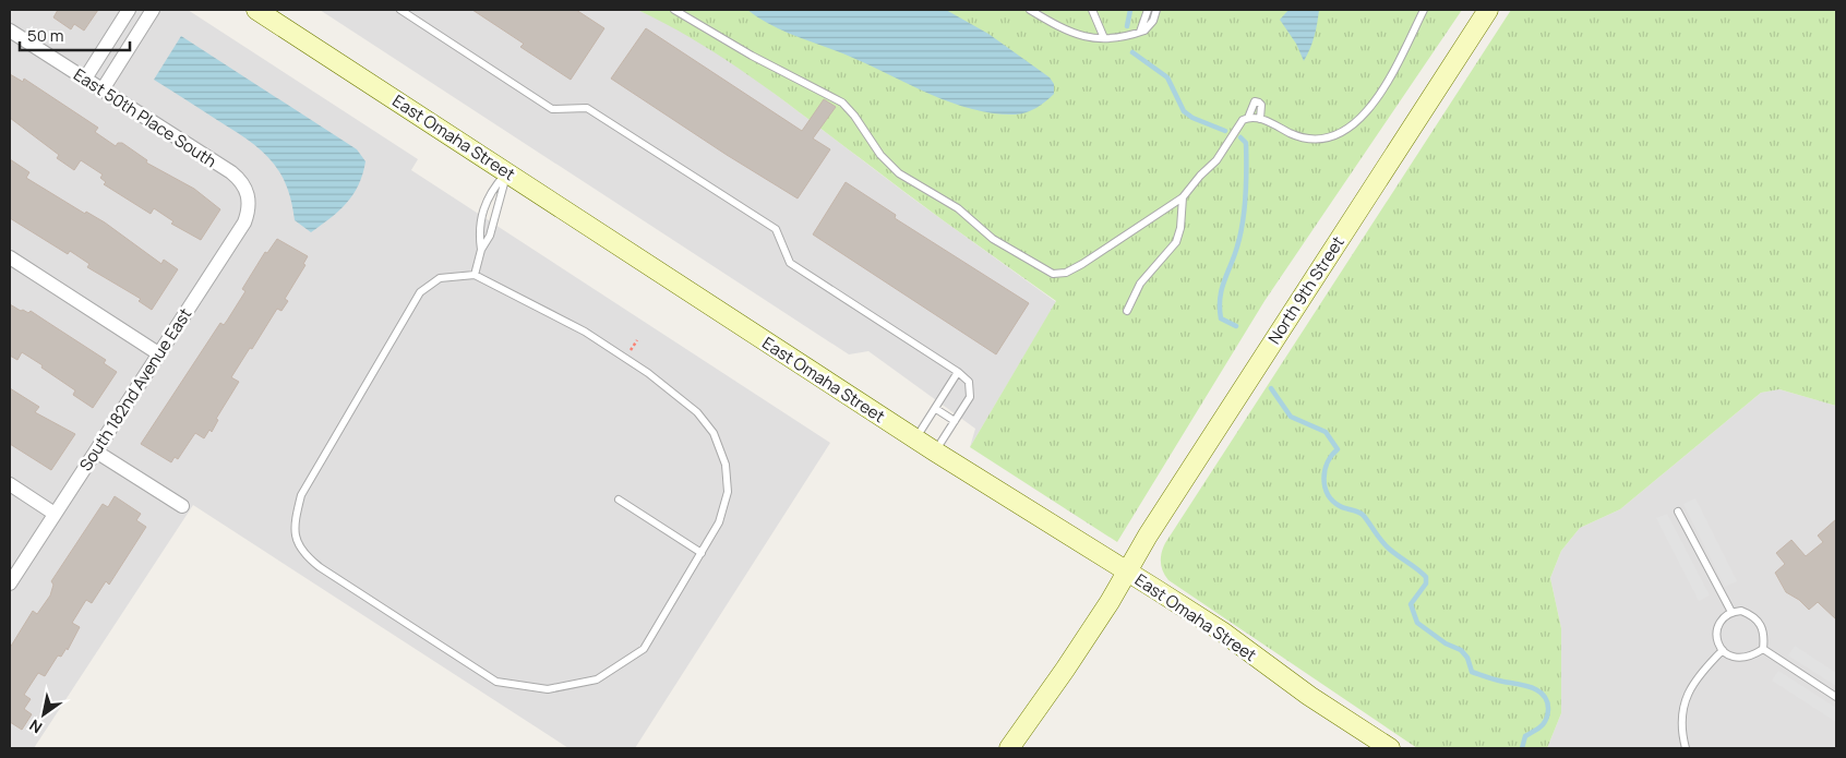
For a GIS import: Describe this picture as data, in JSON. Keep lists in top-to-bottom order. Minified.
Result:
{"streets":{"street":["East 50th Place South","East Omaha Street","North 9th Street","South 182nd Avenue East"]},"crossings":[["East 50th Place South","South 182nd Avenue East"],["East Omaha Street","North 9th Street"]],"scale_bar":"50 m","north":"bottom left"}
